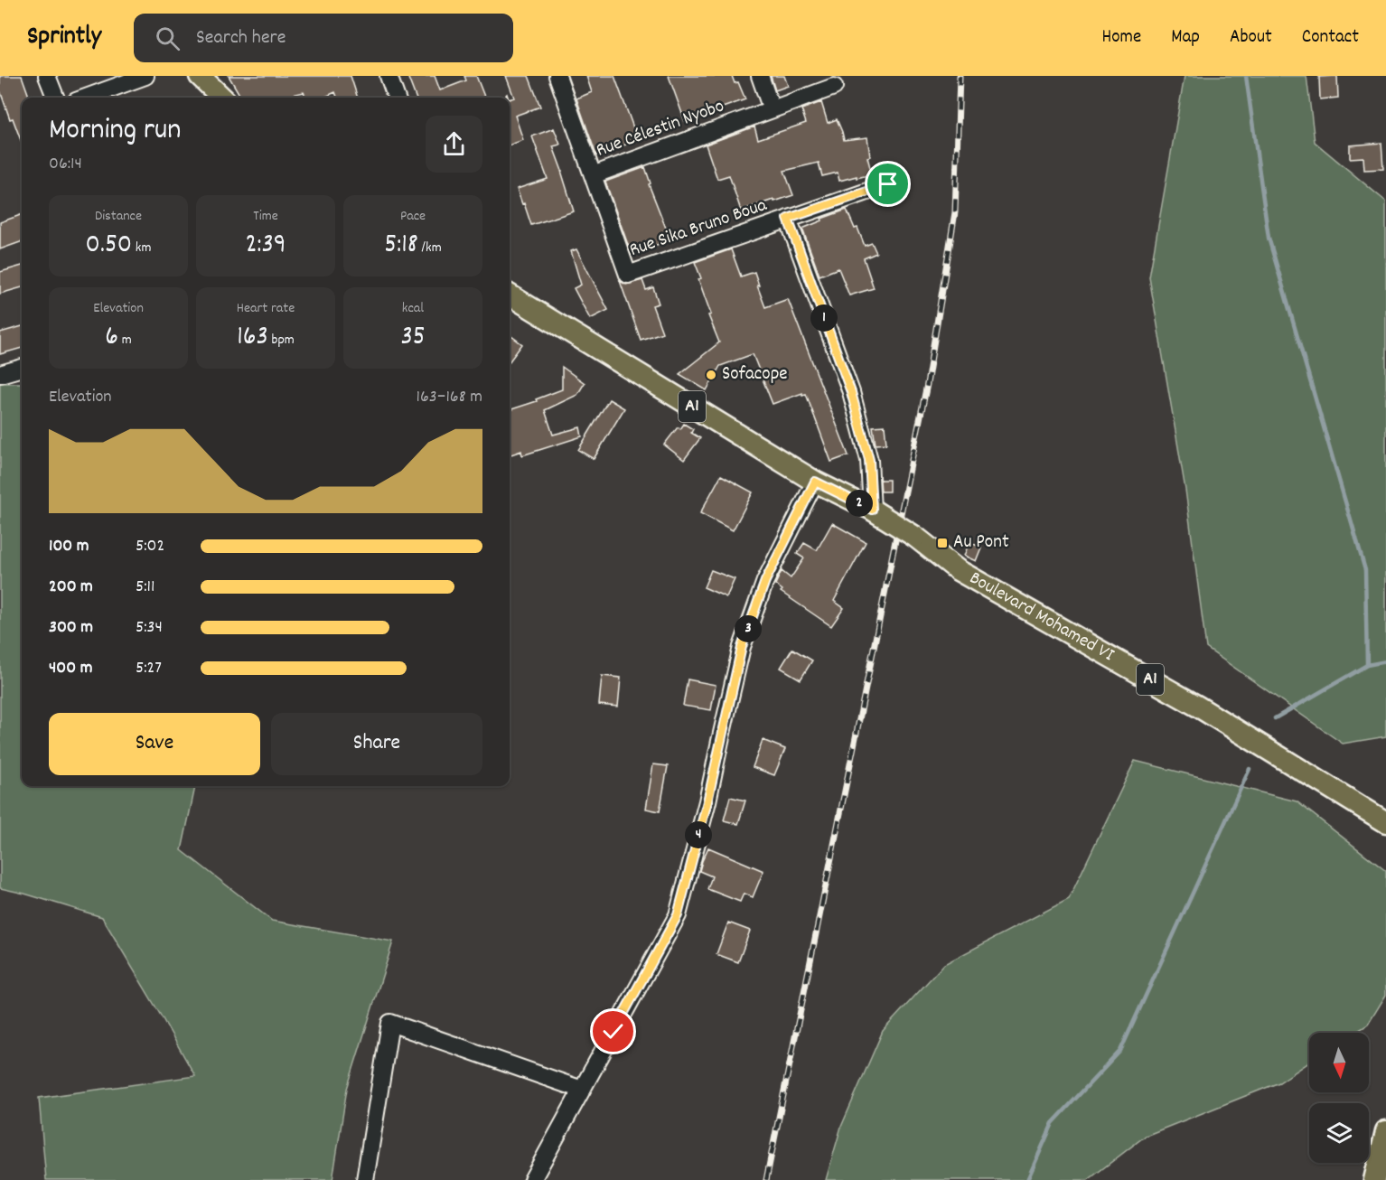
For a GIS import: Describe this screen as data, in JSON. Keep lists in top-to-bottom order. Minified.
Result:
{"streets":{"main road":["A1","Boulevard Mohamed VI"],"street":["Rue Célestin Nyobo","Rue Sika Bruno Boua"]},"crossings":[["Rue Célestin Nyobo","Rue Sika Bruno Boua"]],"places":{"other":["Sofacope"],"transit":["Au Pont"]},"north":"bottom","page":{"header":"Sprintly","search":"Search here","nav":["Home","Map","About","Contact"],"heading":["Morning run","06:14"],"stats":[["Distance","0.50 km"],["Time","2:39"],["Pace","5:18 /km"],["Elevation","6 m"],["Heart rate","163 bpm"],["kcal","35"]],"pins":["1","2","3","4"],"chart":["Elevation","163–168 m"],"list":[{"name":"100 m","note":"5:02"},{"name":"200 m","note":"5:11"},{"name":"300 m","note":"5:34"},{"name":"400 m","note":"5:27"}],"buttons":["Save","Share"]}}
